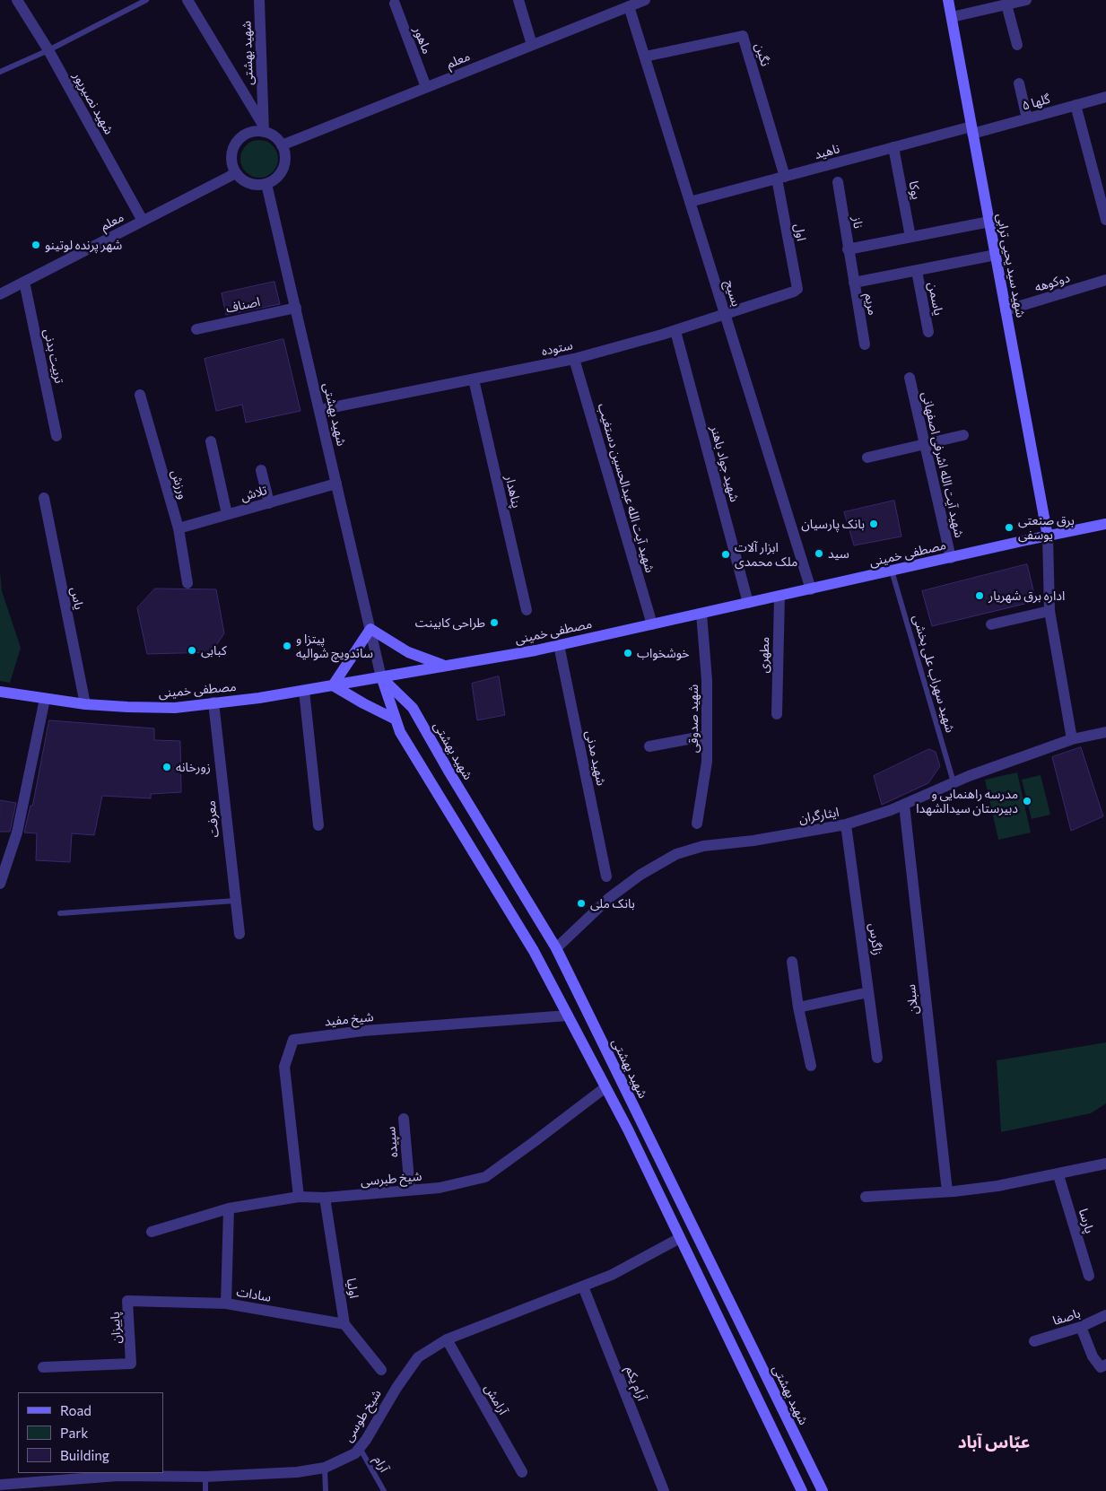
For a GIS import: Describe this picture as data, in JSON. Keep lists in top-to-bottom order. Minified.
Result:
{"streets":{"main road":["شهید بهشتی","شهید سید یحیی ترابی","مصطفی خمینی"],"street":["ماهور","نگین","معلم","گلها ۵","شهید نصیرپور","ناهید","یوکا","ناز","اول","دوکوهه","بسیج","یاسمن","مریم","اصناف","ستوده","تربیت بدنی","شهید جواد باهنر","شهید آیت الله اشرفی اصفهانی","ورزش","شهید آیت الله عبدالحسین دستغیب","پناهدار","تلاش","یاس","مطهری","شهید صدوقی","شهید مدنی","ایثارگران","معرفت","زاگرس","سبلان","شیخ مفید","سپیده","شیخ طبرسی","پارسا","اولیا","سادات","باصفا","پاییزان","آرام یکم","آرامش","شیخ طوسی"],"lane":["شهید سهراب علی بخشی","آرام"]},"crossings":[["ماهور","معلم"],["شهید بهشتی","معلم"],["شهید بهشتی","اصناف"],["شهید بهشتی","ستوده"],["شهید بهشتی","تلاش"],["شهید بهشتی","مصطفی خمینی"],["شهید بهشتی","ایثارگران"],["شهید بهشتی","شیخ مفید"],["شهید بهشتی","شیخ طبرسی"],["شهید بهشتی","شیخ طوسی"],["نگین","ناهید"],["نگین","اول"],["نگین","بسیج"],["معلم","شهید نصیرپور"],["معلم","بسیج"],["معلم","تربیت بدنی"],["گلها ۵","ناهید"],["گلها ۵","شهید سید یحیی ترابی"],["ناهید","یوکا"],["ناهید","اول"],["ناهید","شهید سید یحیی ترابی"],["ناهید","بسیج"],["ناز","مریم"],["اول","ستوده"],["شهید سید یحیی ترابی","دوکوهه"],["شهید سید یحیی ترابی","مصطفی خمینی"],["بسیج","ستوده"],["بسیج","مصطفی خمینی"],["ستوده","شهید جواد باهنر"],["ستوده","شهید آیت الله عبدالحسین دستغیب"],["ستوده","پناهدار"],["شهید جواد باهنر","مصطفی خمینی"],["شهید آیت الله اشرفی اصفهانی","مصطفی خمینی"],["ورزش","تلاش"],["شهید آیت الله عبدالحسین دستغیب","مصطفی خمینی"],["مصطفی خمینی","یاس"],["مصطفی خمینی","مطهری"],["مصطفی خمینی","شهید سهراب علی بخشی"],["مصطفی خمینی","شهید صدوقی"],["مصطفی خمینی","شهید مدنی"],["مصطفی خمینی","معرفت"],["شهید سهراب علی بخشی","ایثارگران"],["ایثارگران","زاگرس"],["ایثارگران","سبلان"],["شیخ مفید","شیخ طبرسی"],["سپیده","شیخ طبرسی"],["شیخ طبرسی","اولیا"],["شیخ طبرسی","سادات"],["اولیا","سادات"],["سادات","پاییزان"],["آرام یکم","شیخ طوسی"],["آرامش","شیخ طوسی"],["شیخ طوسی","آرام"]],"districts":["عبّاس آباد"],"places":["شهر پرنده لوتینو","بانک پارسیان","برق صنعتی یوسفی","سید","ابزار آلات ملک محمدی","اداره برق شهریار","طراحی کابینت","پیتزا و ساندویچ شوالیه","کبابی","خوشخواب","زورخانه","مدرسه راهنمایی و دبیرستان سیدالشهدا","بانک ملی"],"legend":["Road","Park","Building"]}
